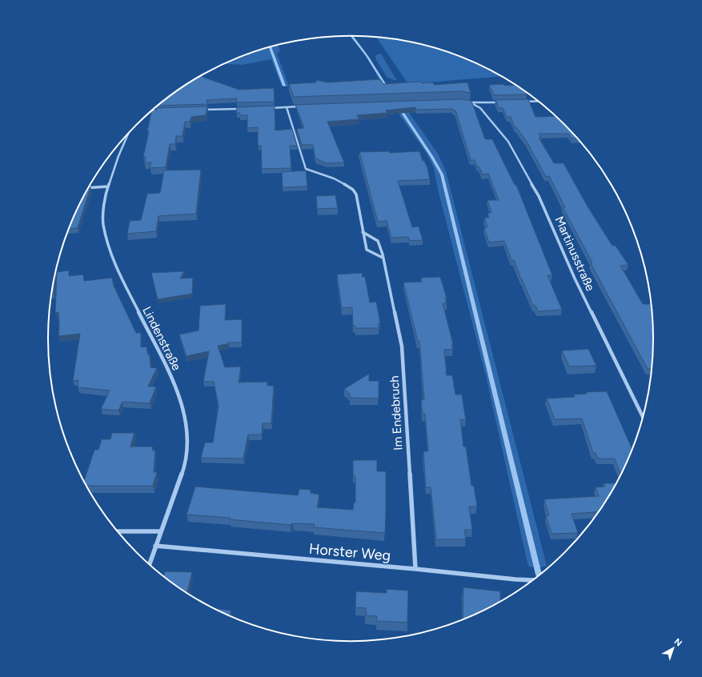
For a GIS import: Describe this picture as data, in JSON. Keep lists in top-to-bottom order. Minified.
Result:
{"streets":{"street":["Martinusstraße","Lindenstraße","Im Endebruch","Horster Weg"]},"crossings":[["Lindenstraße","Horster Weg"],["Im Endebruch","Horster Weg"]],"north":"top right"}
